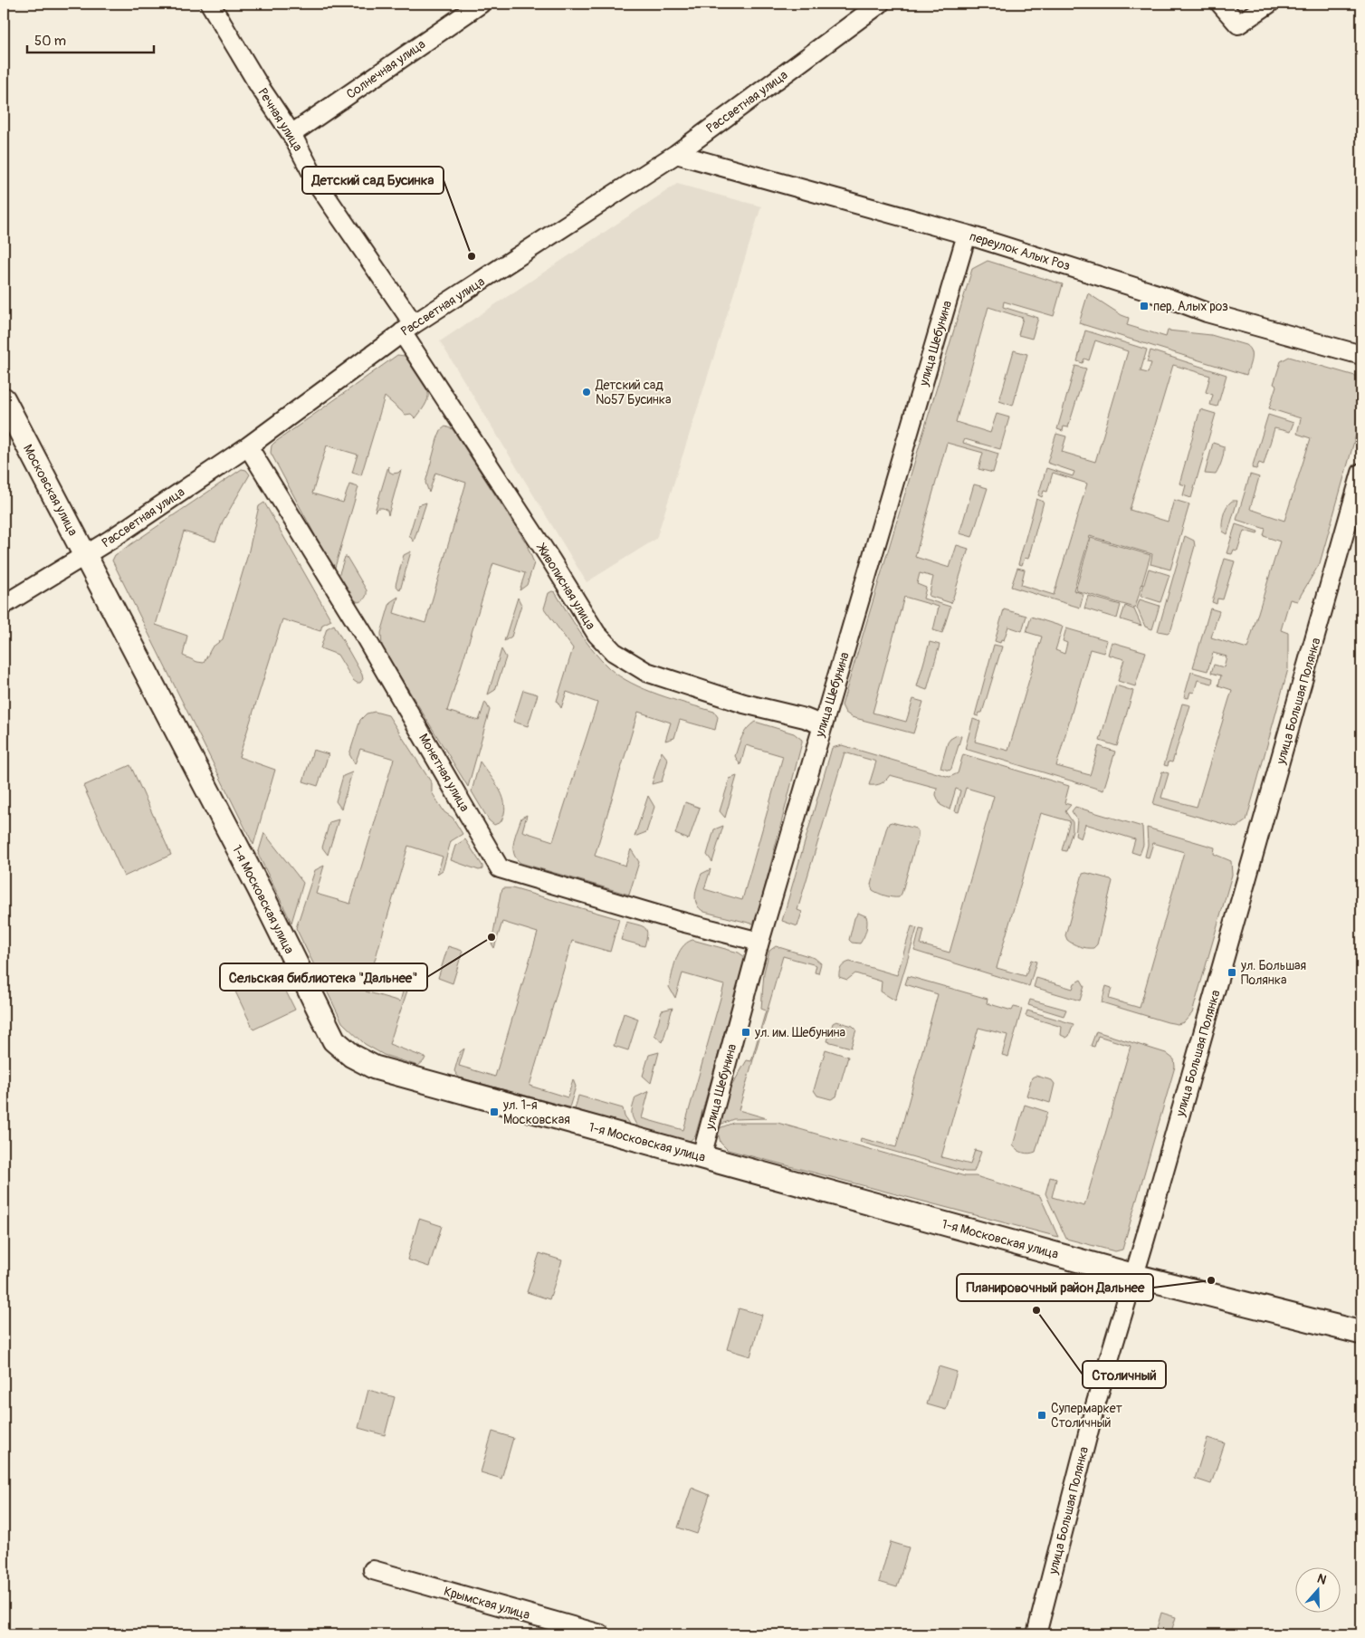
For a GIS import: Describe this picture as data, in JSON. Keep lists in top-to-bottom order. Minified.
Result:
{"streets":{"street":["Солнечная улица","Рассветная улица","Речная улица","переулок Алых Роз","улица Шебунина","Московская улица","Живописная улица","улица Большая Полянка","Монетная улица","1-я Московская улица","Крымская улица"]},"crossings":[["Солнечная улица","Речная улица"],["Рассветная улица","Речная улица"],["Рассветная улица","переулок Алых Роз"],["Рассветная улица","Московская улица"],["Рассветная улица","Живописная улица"],["Рассветная улица","Монетная улица"],["Рассветная улица","1-я Московская улица"],["Речная улица","Живописная улица"],["переулок Алых Роз","улица Шебунина"],["улица Шебунина","Живописная улица"],["улица Шебунина","Монетная улица"],["улица Шебунина","1-я Московская улица"],["Московская улица","1-я Московская улица"],["улица Большая Полянка","1-я Московская улица"]],"places":{"other":["Детский сад Бусинка","Детский сад №57 Бусинка","Сельская библиотека \"Дальнее\"","Планировочный район Дальнее","Столичный"],"transit":["пер. Алых роз","ул. Большая Полянка","ул. им. Шебунина","ул. 1-я Московская","Супермаркет Столичный"]},"scale_bar":"50 m","north":"top"}
